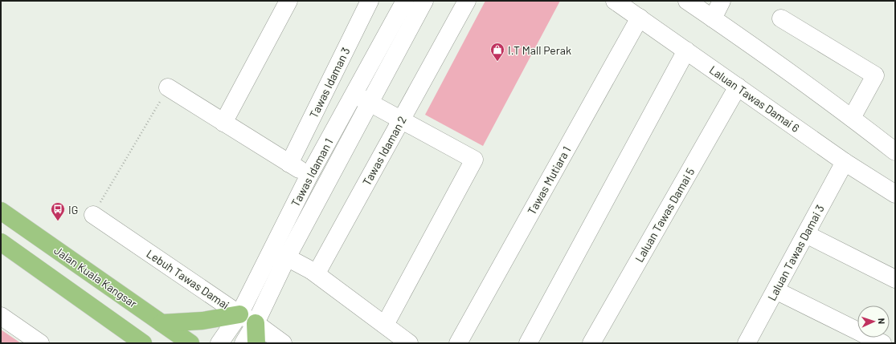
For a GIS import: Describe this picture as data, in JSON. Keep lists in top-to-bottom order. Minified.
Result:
{"streets":{"highway":["Jalan Kuala Kangsar"],"street":["Tawas Idaman 3","Laluan Tawas Damai 6","Tawas Idaman 2","Tawas Idaman 1","Tawas Mutiara 1","Laluan Tawas Damai 5","Laluan Tawas Damai 3","Lebuh Tawas Damai"]},"crossings":[["Laluan Tawas Damai 6","Tawas Mutiara 1"],["Laluan Tawas Damai 6","Laluan Tawas Damai 5"],["Laluan Tawas Damai 6","Laluan Tawas Damai 3"],["Tawas Idaman 1","Lebuh Tawas Damai"]],"places":{"shop":["I.T Mall Perak"],"bus stop":["IG"]},"north":"right"}
